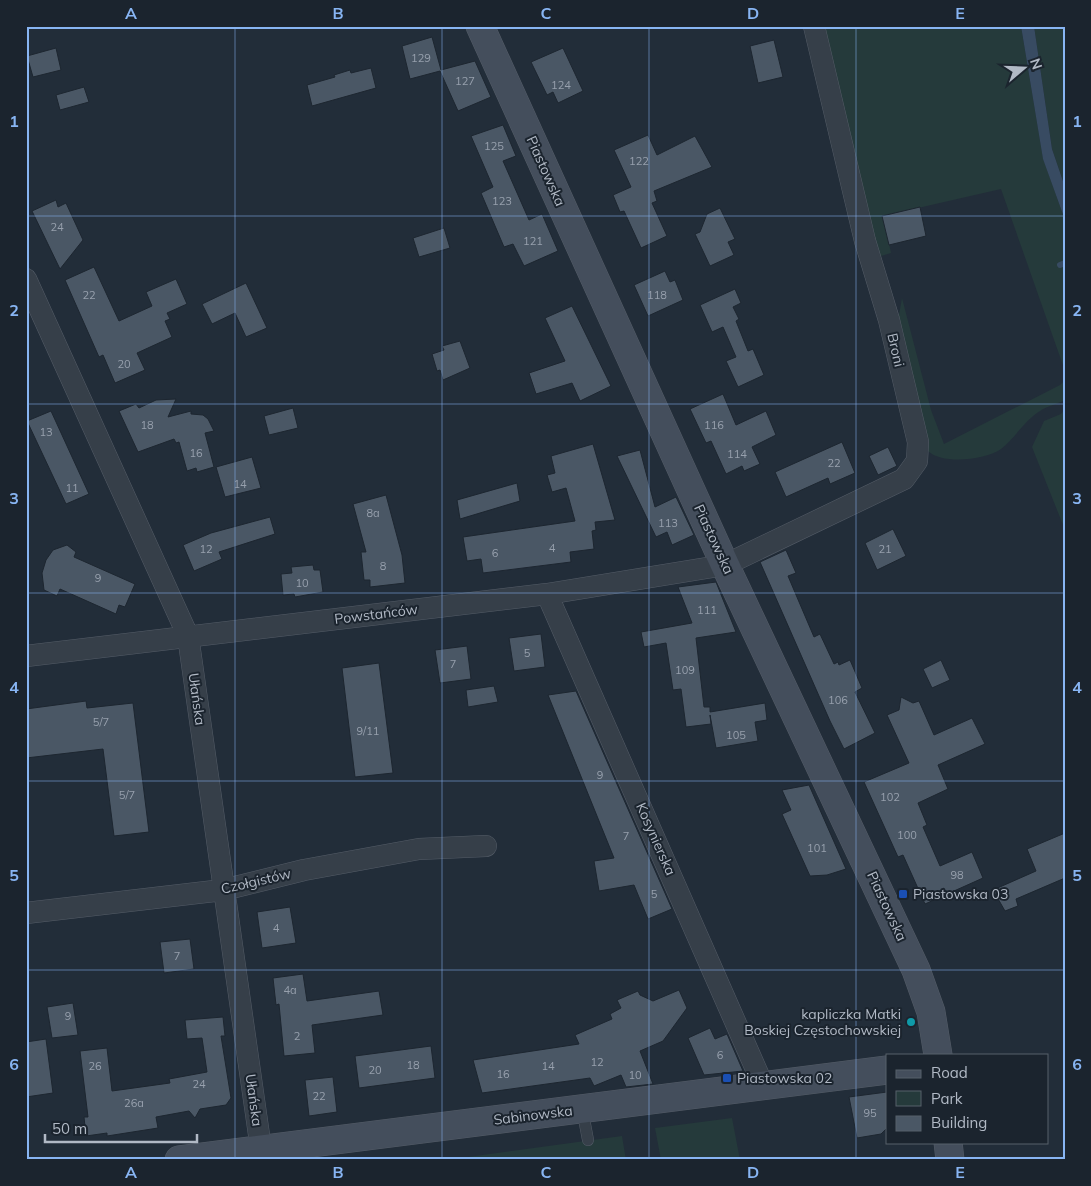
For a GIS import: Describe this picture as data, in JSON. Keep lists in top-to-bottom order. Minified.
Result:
{"streets":{"street":["Piastowska","Broni","Powstańców","Ułańska","Kosynierska","Czołgistów","Sabinowska"]},"crossings":[["Piastowska","Broni"],["Piastowska","Powstańców"],["Broni","Powstańców"],["Powstańców","Ułańska"],["Powstańców","Kosynierska"],["Ułańska","Czołgistów"],["Ułańska","Sabinowska"],["Kosynierska","Sabinowska"]],"places":{"transit":["Piastowska 03","Piastowska 02"],"other":["kapliczka Matki Boskiej Częstochowskiej"]},"house_numbers":["129","127","124","125","122","123","24","121","22","118","20","18","116","13","16","114","22","14","11","8a","113","4","12","21","6","8","9","10","111","5","7","109","106","5/7","9/11","105","9","5/7","102","100","7","101","98","5","4","7","4a","9","2","6","12","18","26","14","20","16","10","24","22","26a","95"],"legend":["Road","Park","Building"],"scale_bar":"50 m","north":"right","grid":{"columns":["A","B","C","D","E"],"rows":["1","2","3","4","5","6"]}}
